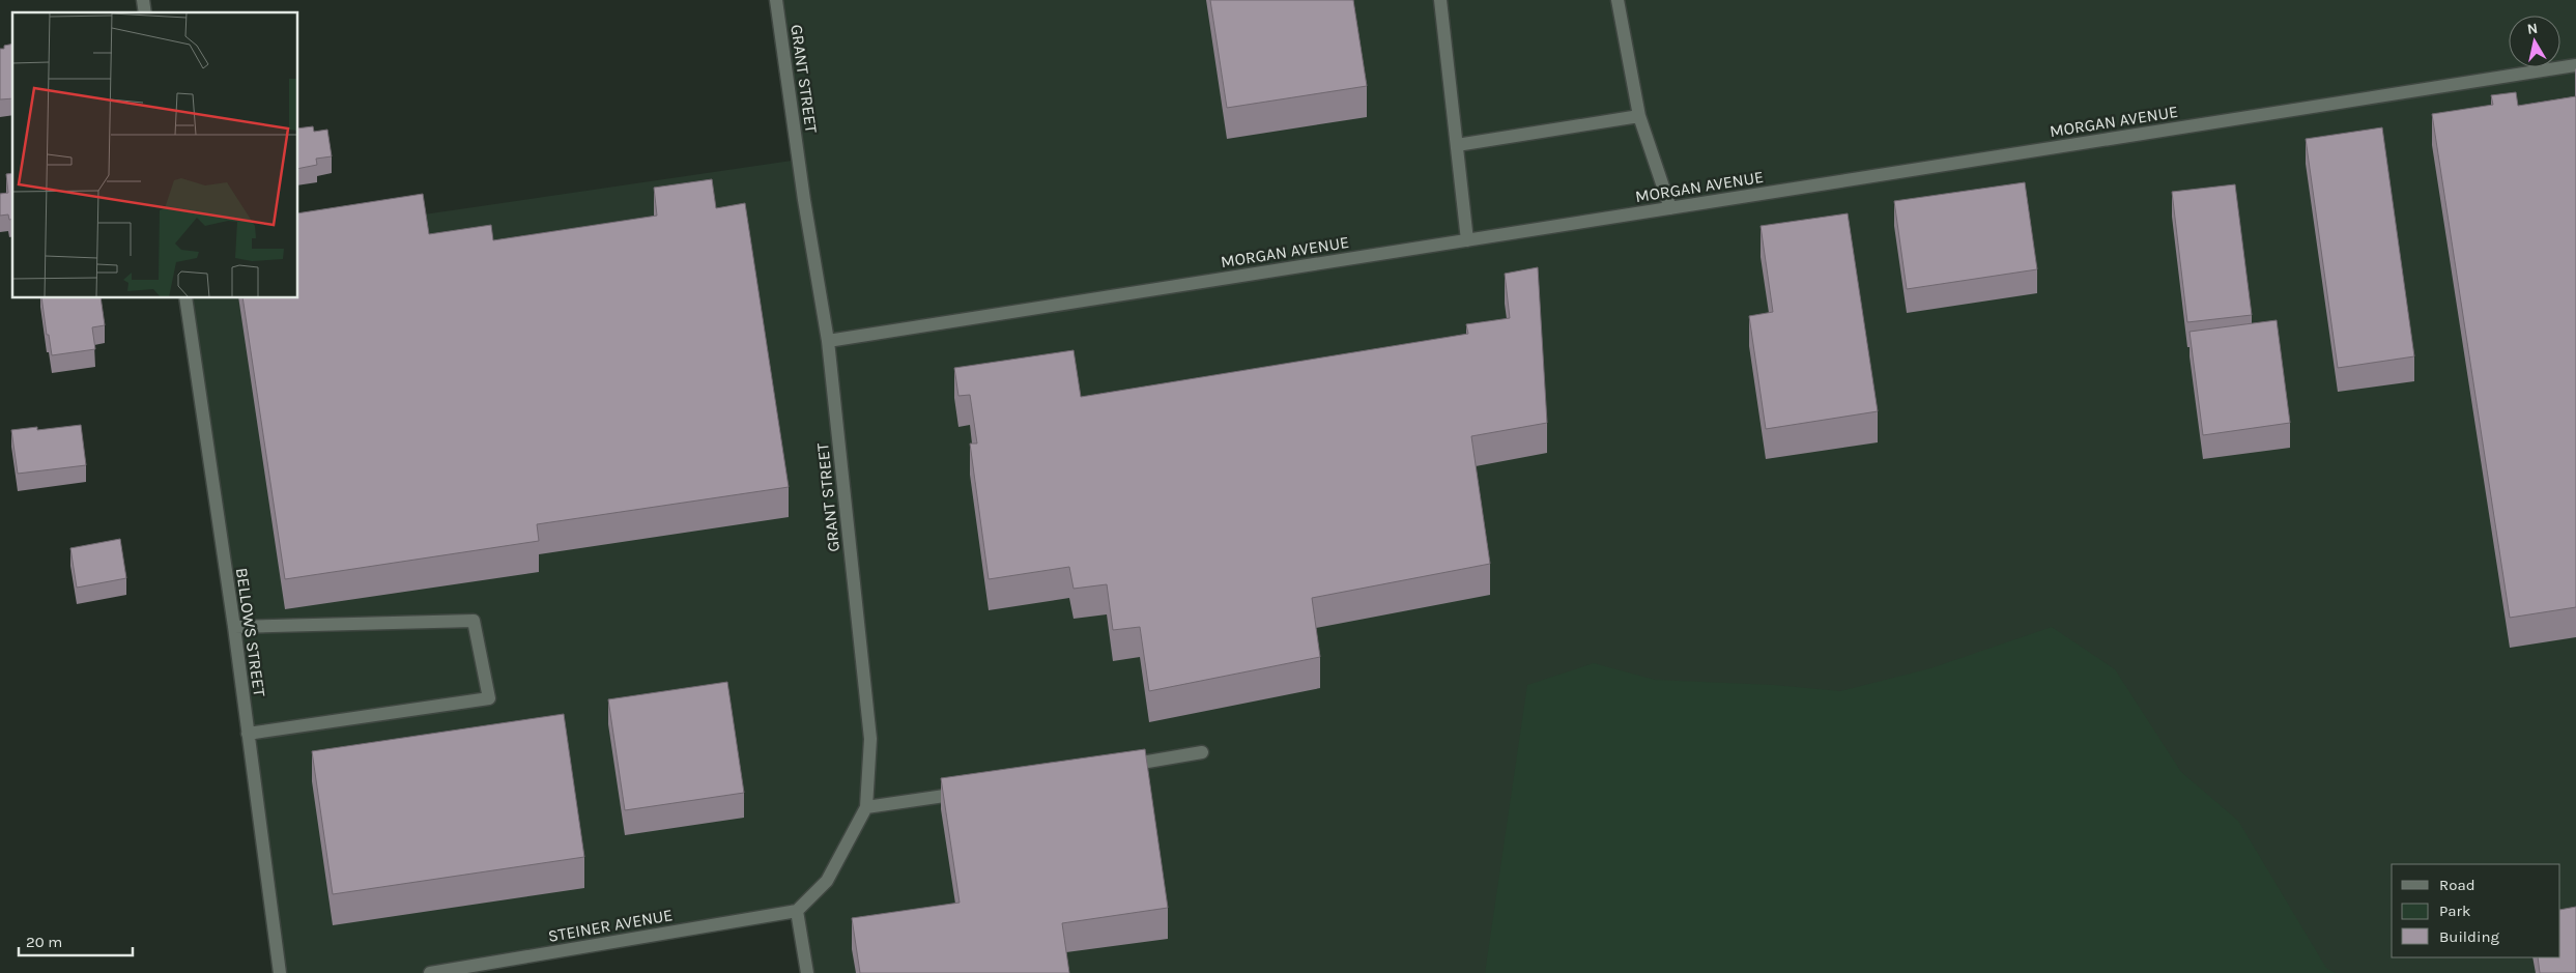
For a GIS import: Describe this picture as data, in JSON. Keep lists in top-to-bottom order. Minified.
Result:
{"streets":{"street":["GRANT STREET","MORGAN AVENUE","BELLOWS STREET","STEINER AVENUE"]},"crossings":[["GRANT STREET","MORGAN AVENUE"],["GRANT STREET","STEINER AVENUE"]],"legend":["Road","Park","Building"],"scale_bar":"20 m","north":"top"}
